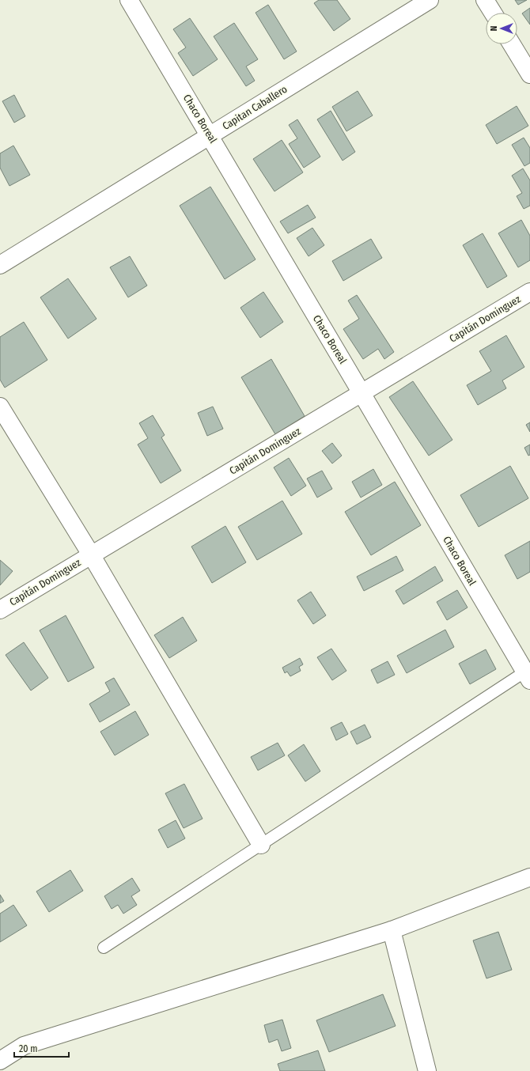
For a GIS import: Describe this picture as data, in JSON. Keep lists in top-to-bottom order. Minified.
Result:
{"streets":{"street":["Capitan Caballero","Chaco Boreal","Capitán Dominguez"]},"crossings":[["Capitan Caballero","Chaco Boreal"],["Chaco Boreal","Capitán Dominguez"]],"scale_bar":"20 m","north":"left"}
